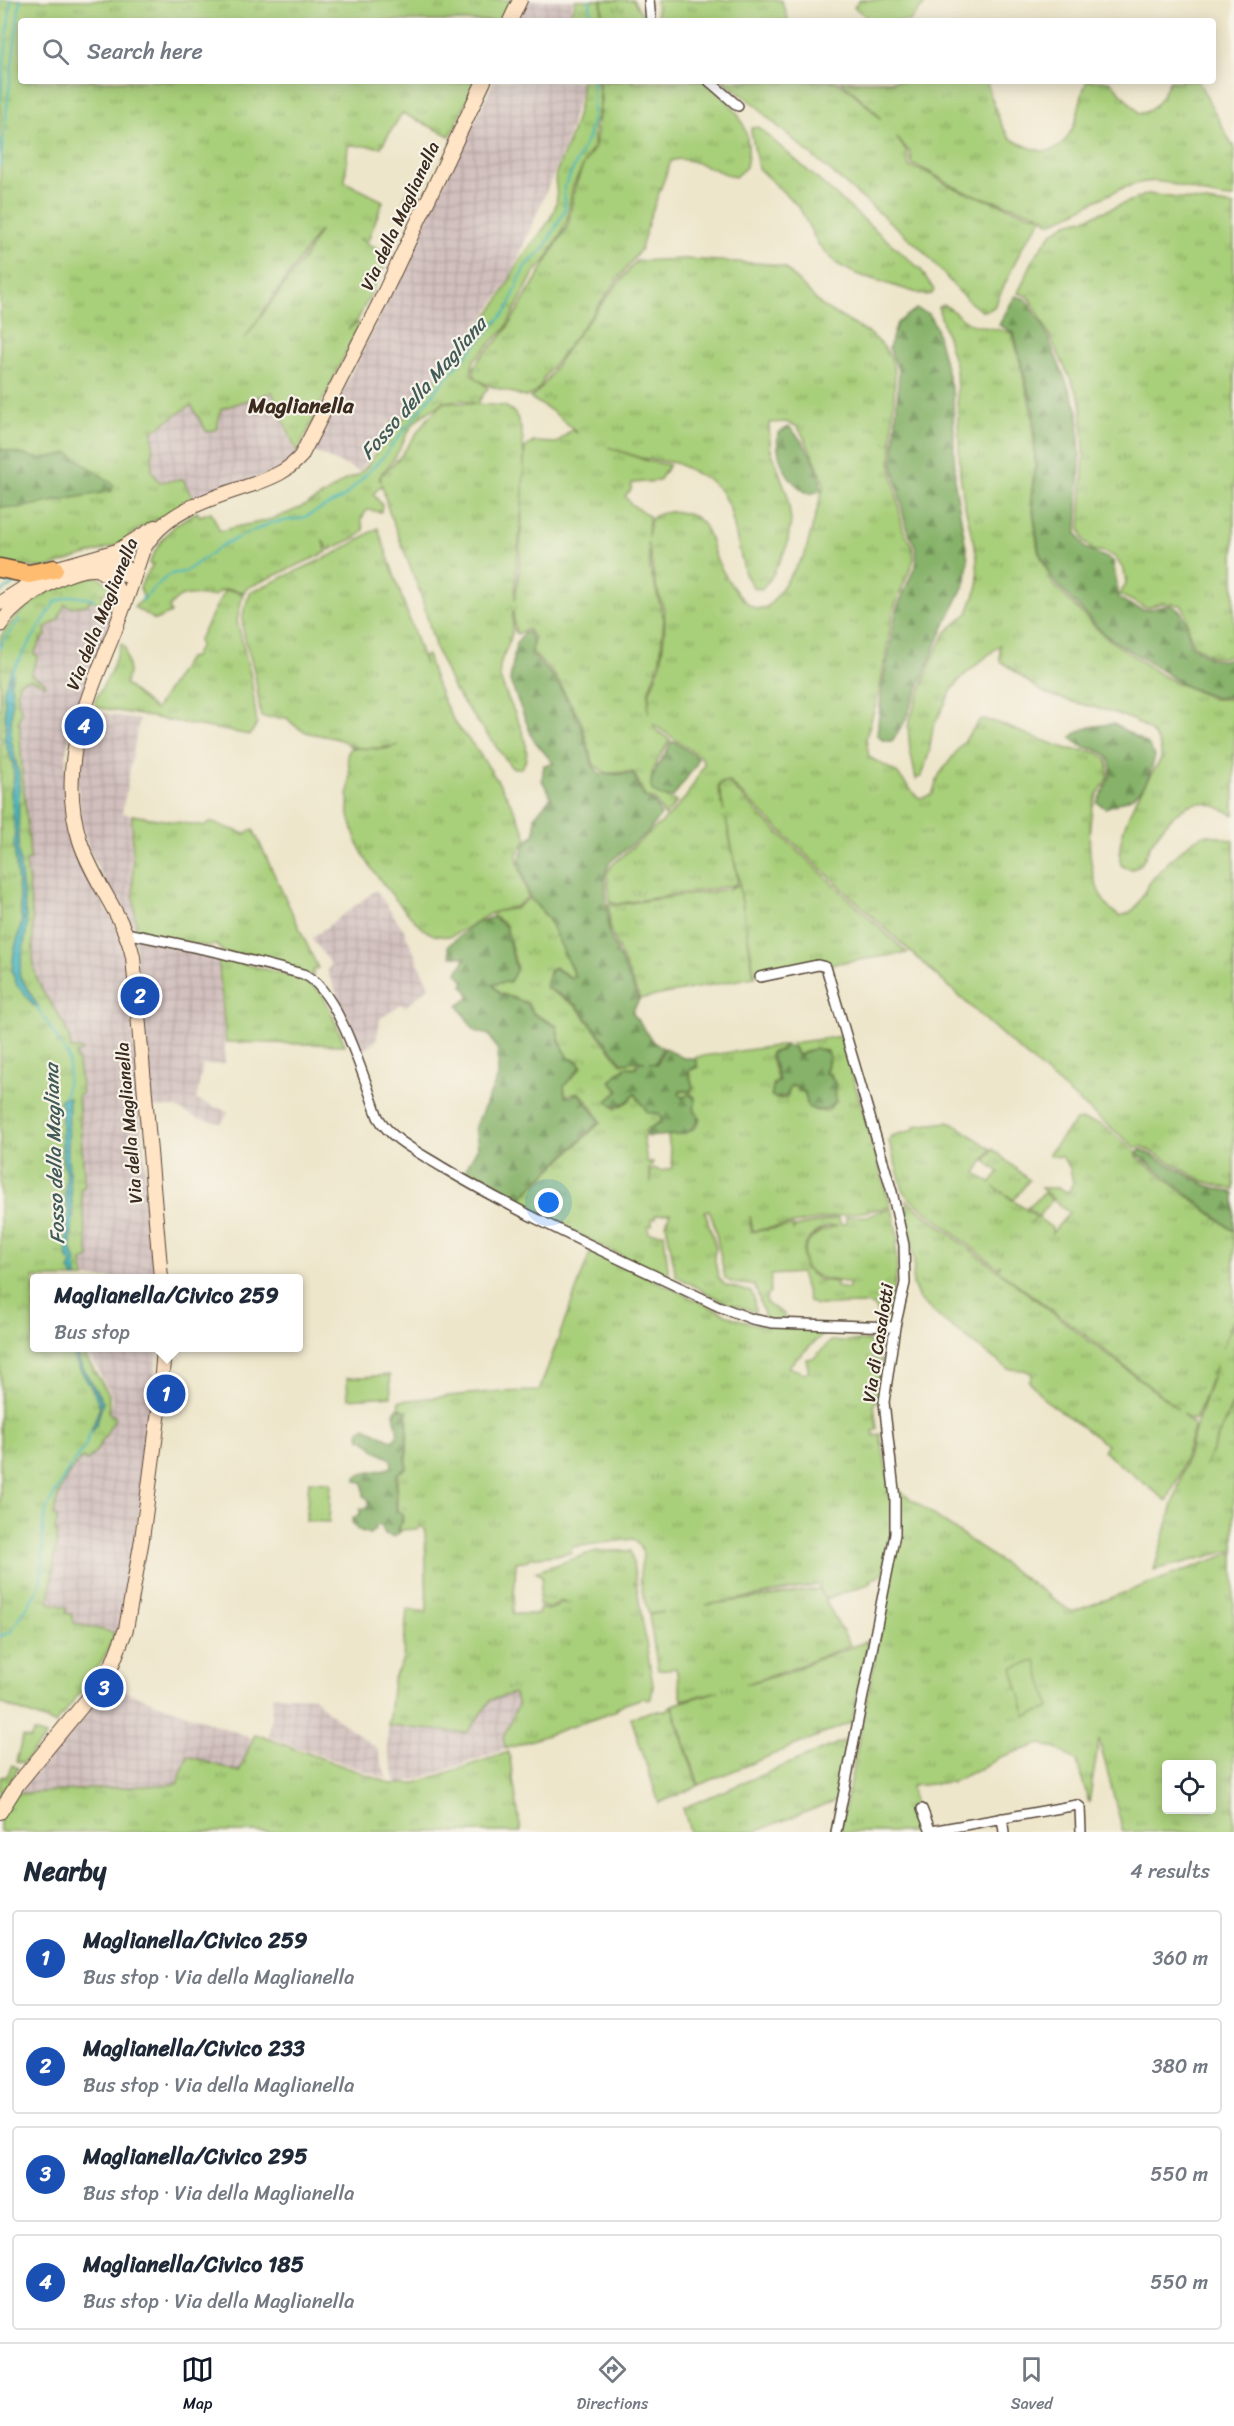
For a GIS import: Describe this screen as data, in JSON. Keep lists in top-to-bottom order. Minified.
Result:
{"streets":{"main road":["Via della Maglianella"],"street":["Via di Casalotti"]},"districts":["Maglianella"],"water":["Fosso della Magliana"],"page":{"search":"Search here","pins":["4","2","1","3"],"popup":["Maglianella/Civico 259","Bus stop"],"heading":["Nearby","4 results"],"list":[{"mark":"1","name":"Maglianella/Civico 259","note":"Bus stop · Via della Maglianella","value":"360 m"},{"mark":"2","name":"Maglianella/Civico 233","note":"Bus stop · Via della Maglianella","value":"380 m"},{"mark":"3","name":"Maglianella/Civico 295","note":"Bus stop · Via della Maglianella","value":"550 m"},{"mark":"4","name":"Maglianella/Civico 185","note":"Bus stop · Via della Maglianella","value":"550 m"}],"nav":["Map","Directions","Saved"]}}
